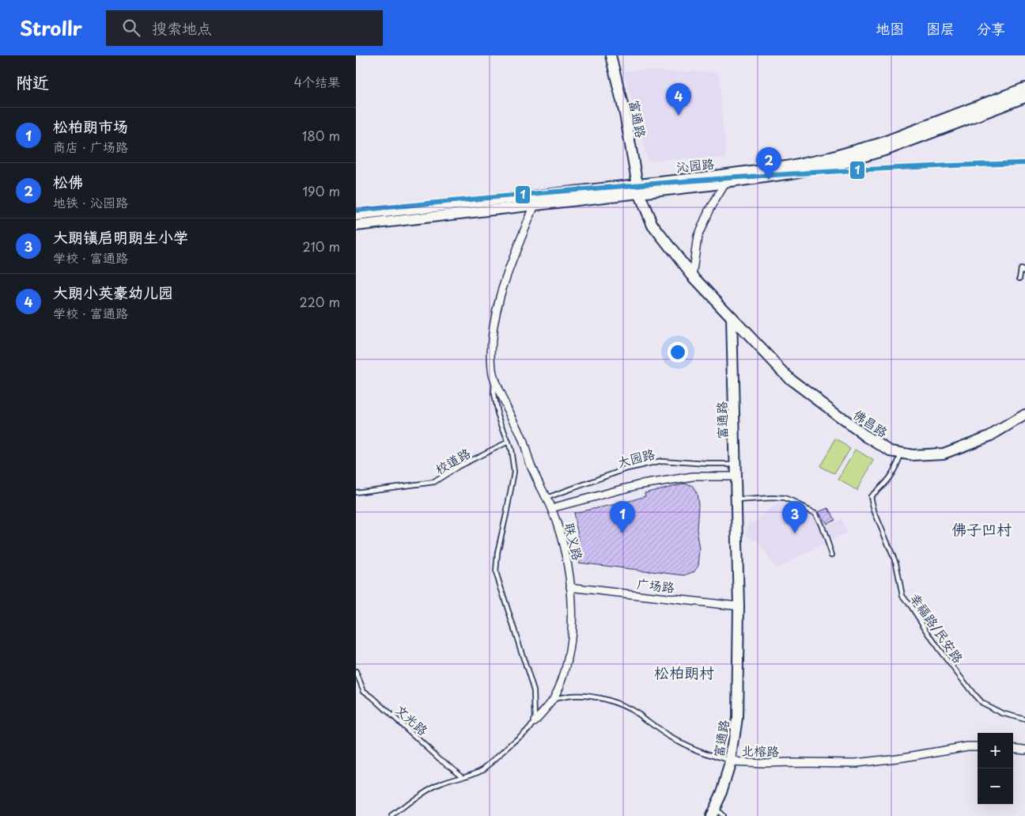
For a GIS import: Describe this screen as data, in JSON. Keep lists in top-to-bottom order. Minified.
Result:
{"streets":{"main road":["富通路","沁园路","佛昌路"],"street":["联义路","广场路","北榕路"],"lane":["大园路","校道路","幸福路/民安路","文光路"]},"crossings":[["富通路","沁园路"],["富通路","佛昌路"],["富通路","大园路"],["富通路","广场路"],["富通路","北榕路"],["沁园路","联义路"],["佛昌路","幸福路/民安路"],["大园路","联义路"],["联义路","广场路"],["联义路","文光路"],["联义路","北榕路"]],"districts":["佛子凹村","松柏朗村"],"lines":["transit line 1"],"page":{"header":"Strollr","search":"搜索地点","nav":["地图","图层","分享"],"heading":["附近","4个结果"],"pins":["4","2","1","3"],"list":[{"mark":"1","name":"松柏朗市场","note":"商店 · 广场路","value":"180 m"},{"mark":"2","name":"松佛","note":"地铁 · 沁园路","value":"190 m"},{"mark":"3","name":"大朗镇启明朗生小学","note":"学校 · 富通路","value":"210 m"},{"mark":"4","name":"大朗小英豪幼儿园","note":"学校 · 富通路","value":"220 m"}],"map_buttons":["+","−"]}}
